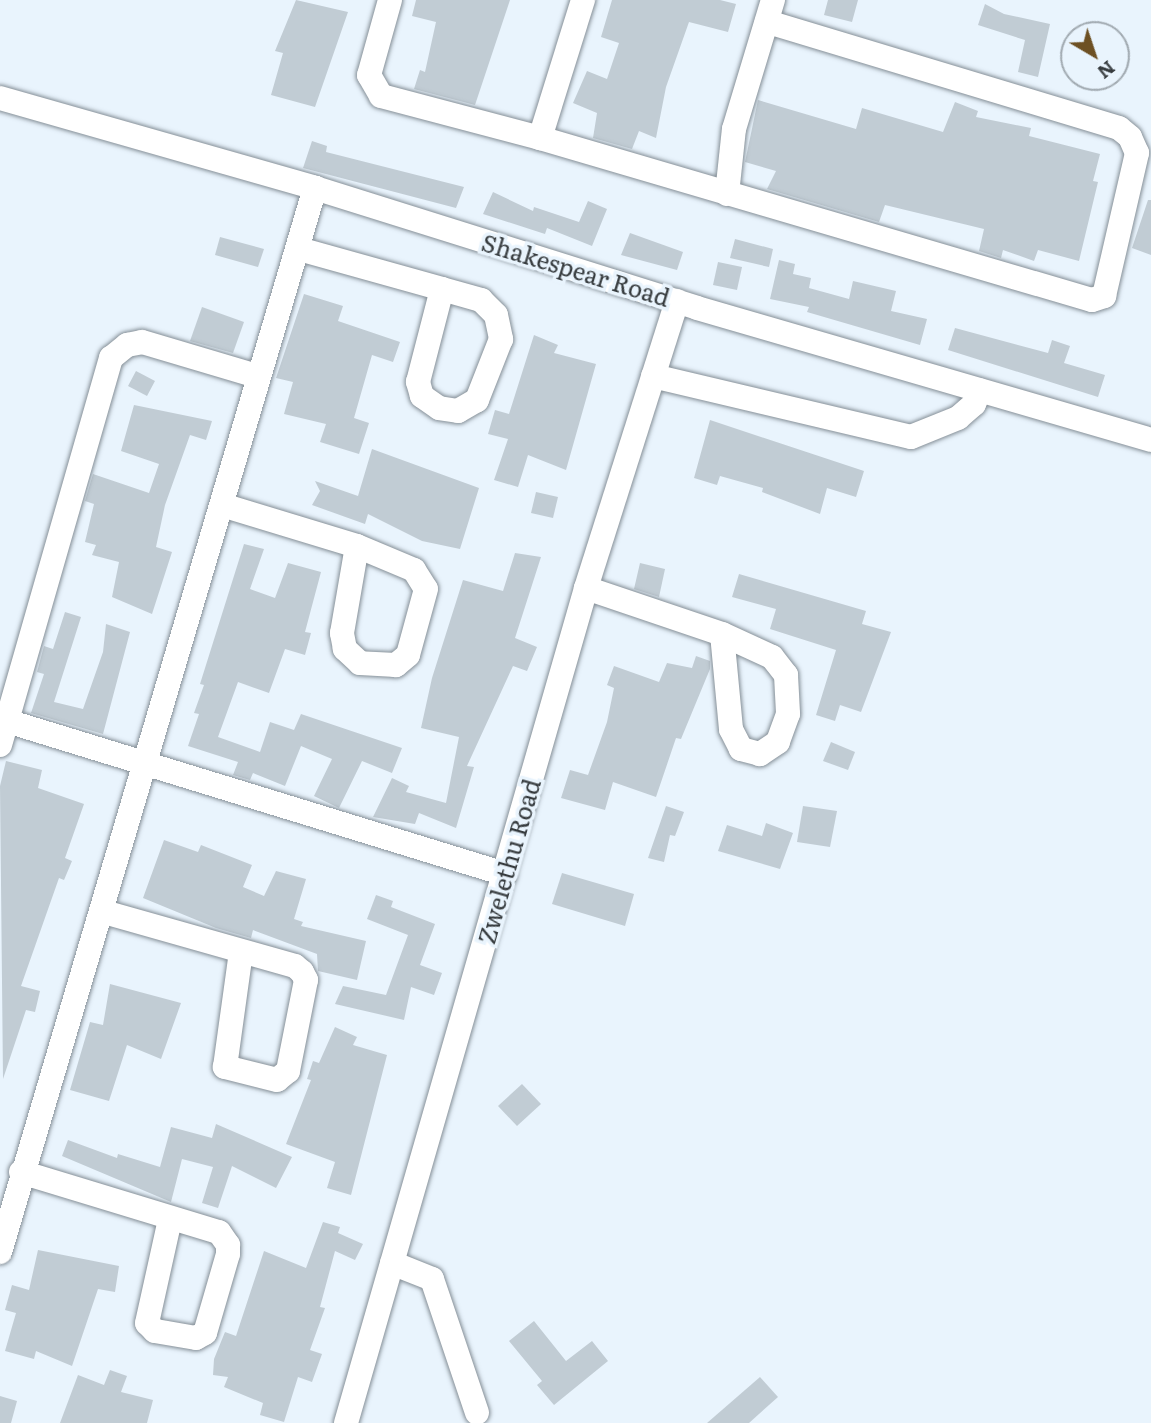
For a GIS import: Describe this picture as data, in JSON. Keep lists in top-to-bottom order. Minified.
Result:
{"streets":{"street":["Shakespear Road","Zwelethu Road"]},"crossings":[["Shakespear Road","Zwelethu Road"]],"north":"bottom right"}
